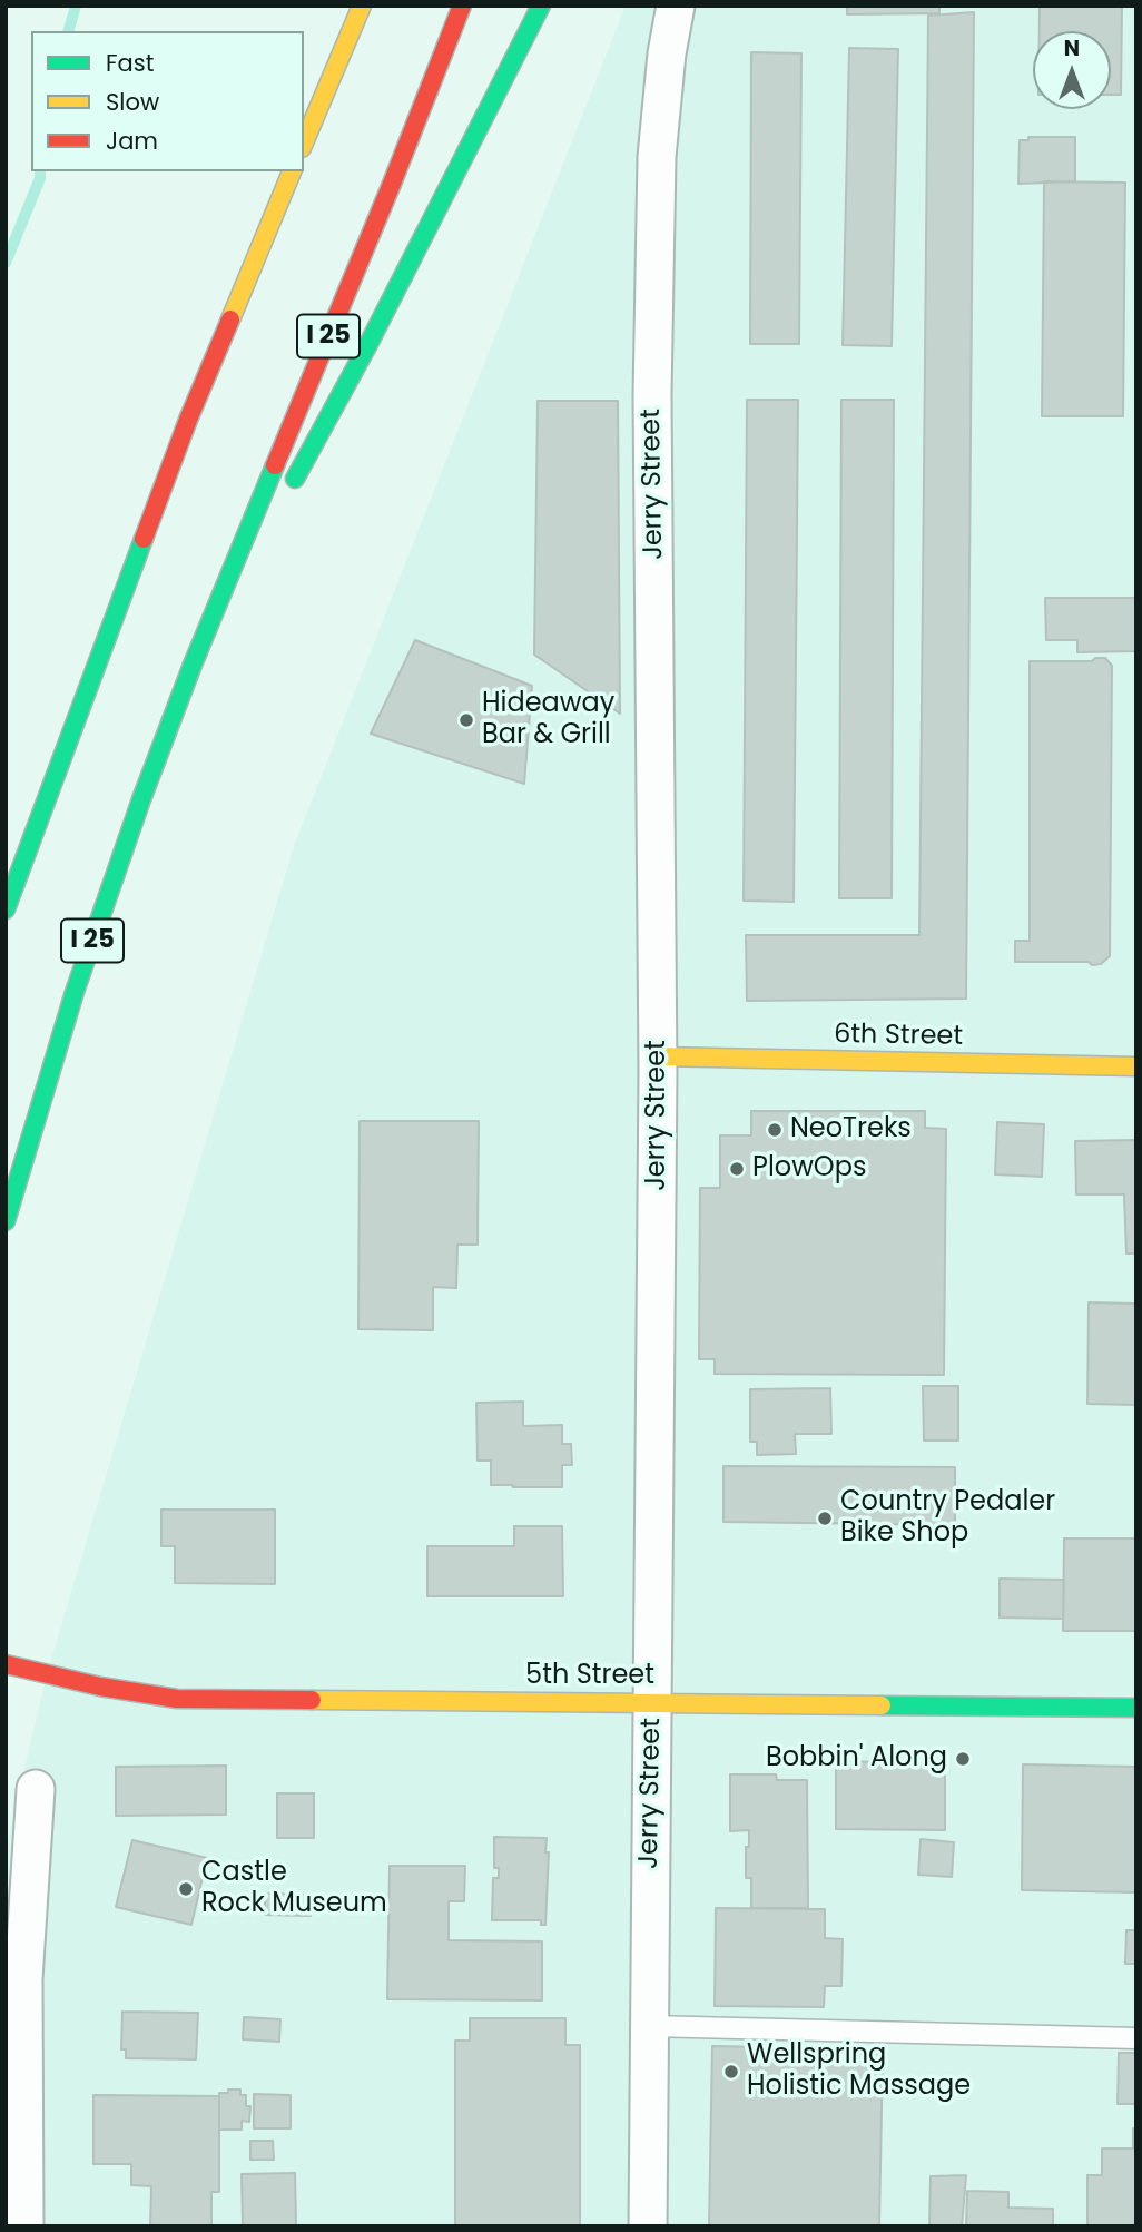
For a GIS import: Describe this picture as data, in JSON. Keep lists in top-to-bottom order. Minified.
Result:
{"streets":{"main road":["I 25","6th Street","5th Street"],"street":["Jerry Street"]},"crossings":[["Jerry Street","6th Street"],["Jerry Street","5th Street"]],"places":["Hideaway Bar & Grill","NeoTreks","PlowOps","Country Pedaler Bike Shop","Bobbin' Along","Castle Rock Museum","Wellspring Holistic Massage"],"legend":["Fast","Slow","Jam"],"north":"top"}
